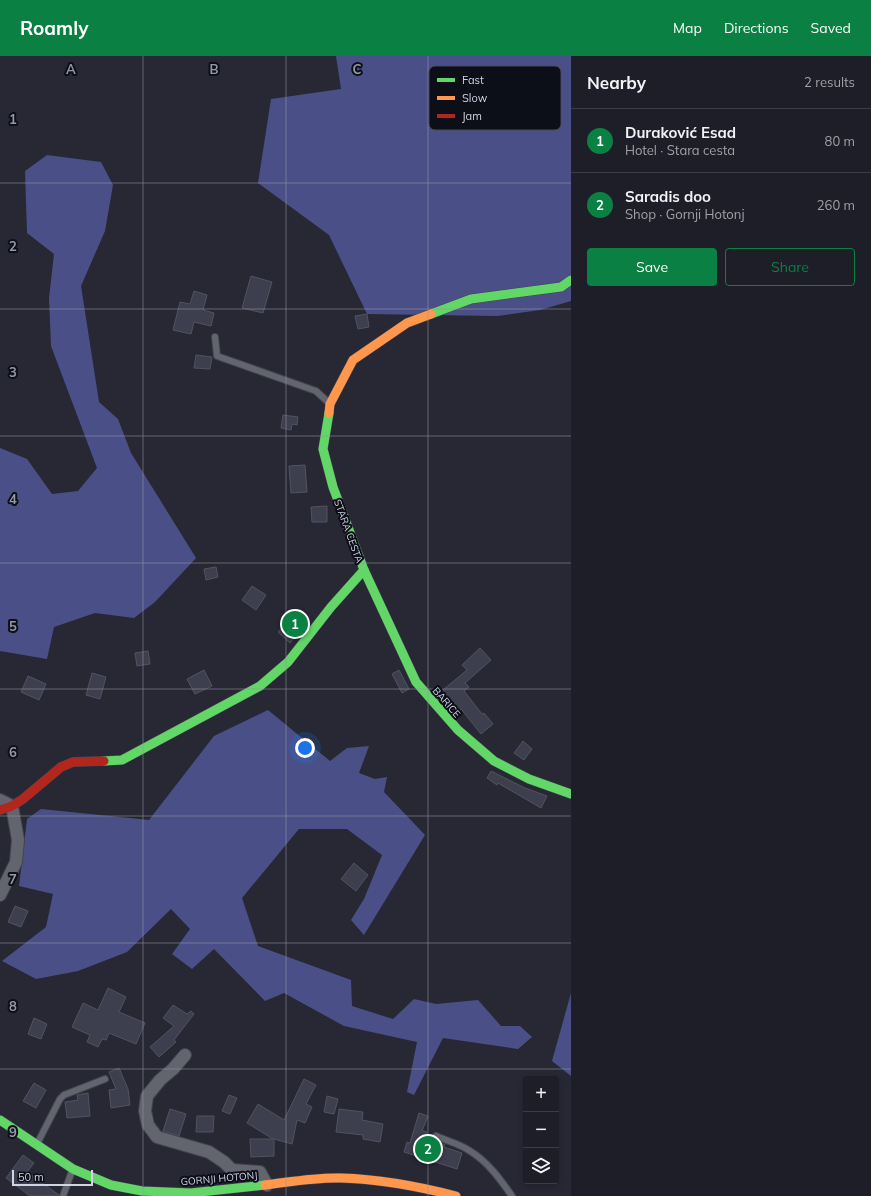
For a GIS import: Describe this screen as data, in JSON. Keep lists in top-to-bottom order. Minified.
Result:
{"streets":{"street":["STARA CESTA","BARICE","GORNJI HOTONJ"]},"crossings":[["STARA CESTA","BARICE"]],"legend":["Fast","Slow","Jam"],"scale_bar":"50 m","page":{"header":"Roamly","nav":["Map","Directions","Saved"],"heading":["Nearby","2 results"],"list":[{"mark":"1","name":"Duraković Esad","note":"Hotel · Stara cesta","value":"80 m"},{"mark":"2","name":"Saradis doo","note":"Shop · Gornji Hotonj","value":"260 m"}],"buttons":["Save","Share"],"pins":["1","2"],"map_buttons":["+","−"],"scale":"50 m"},"grid":{"columns":["A","B","C"],"rows":["1","2","3","4","5","6","7","8","9"]}}
